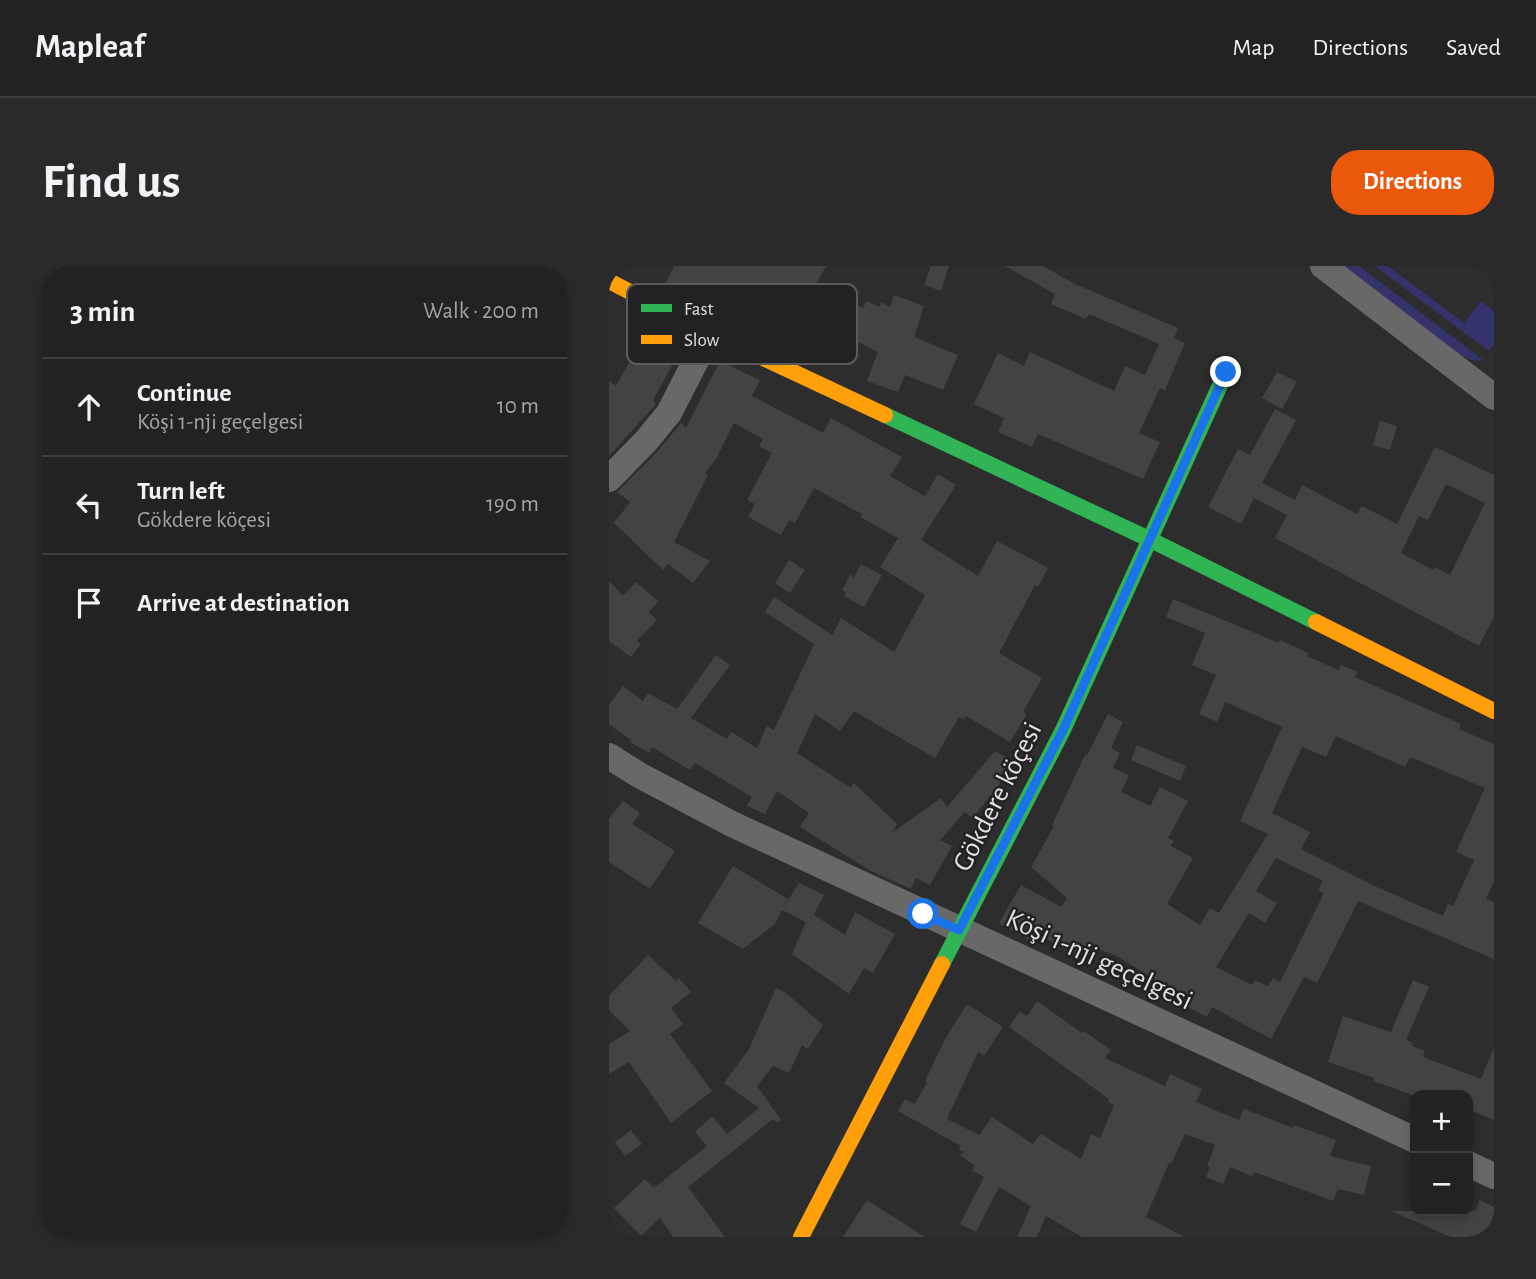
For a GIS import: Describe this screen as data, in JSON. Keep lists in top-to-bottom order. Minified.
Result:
{"streets":{"street":["Gökdere köçesi","Köşi 1-nji geçelgesi"]},"crossings":[["Gökdere köçesi","Köşi 1-nji geçelgesi"]],"legend":["Fast","Slow"],"page":{"header":"Mapleaf","nav":["Map","Directions","Saved"],"buttons":"Directions","title":"Find us","heading":["3 min","Walk · 200 m"],"list":[["Continue","Köşi 1-nji geçelgesi","10 m"],["Turn left","Gökdere köçesi","190 m"],"Arrive at destination"],"map_buttons":["+","−"]}}
